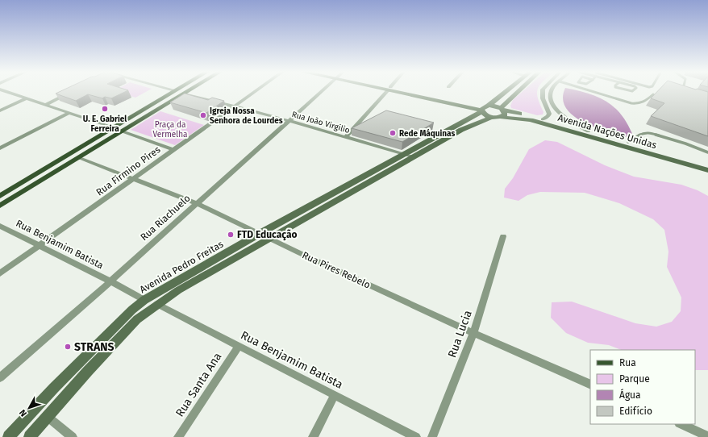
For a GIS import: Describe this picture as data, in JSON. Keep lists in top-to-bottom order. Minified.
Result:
{"streets":{"main road":["Avenida Nações Unidas","Avenida Pedro Freitas"],"street":["Rua João Virgilio","Rua Firmino Pires","Rua Riachuelo","Rua Benjamim Batista","Rua Pires Rebelo","Rua Lucia","Rua Santa Ana"]},"crossings":[["Rua João Virgilio","Rua Firmino Pires"],["Rua João Virgilio","Rua Riachuelo"],["Rua João Virgilio","Avenida Pedro Freitas"],["Avenida Nações Unidas","Avenida Pedro Freitas"],["Rua Firmino Pires","Rua Benjamim Batista"],["Rua Firmino Pires","Rua Pires Rebelo"],["Rua Riachuelo","Rua Benjamim Batista"],["Rua Riachuelo","Rua Pires Rebelo"],["Rua Benjamim Batista","Avenida Pedro Freitas"],["Rua Benjamim Batista","Rua Santa Ana"],["Avenida Pedro Freitas","Rua Pires Rebelo"],["Rua Pires Rebelo","Rua Lucia"]],"parks":["Praça da Vermelha"],"places":["U. E. Gabriel Ferreira","Igreja Nossa Senhora de Lourdes","Rede Máquinas","FTD Educação","STRANS"],"legend":["Rua","Parque","Água","Edifício"],"north":"bottom left"}
